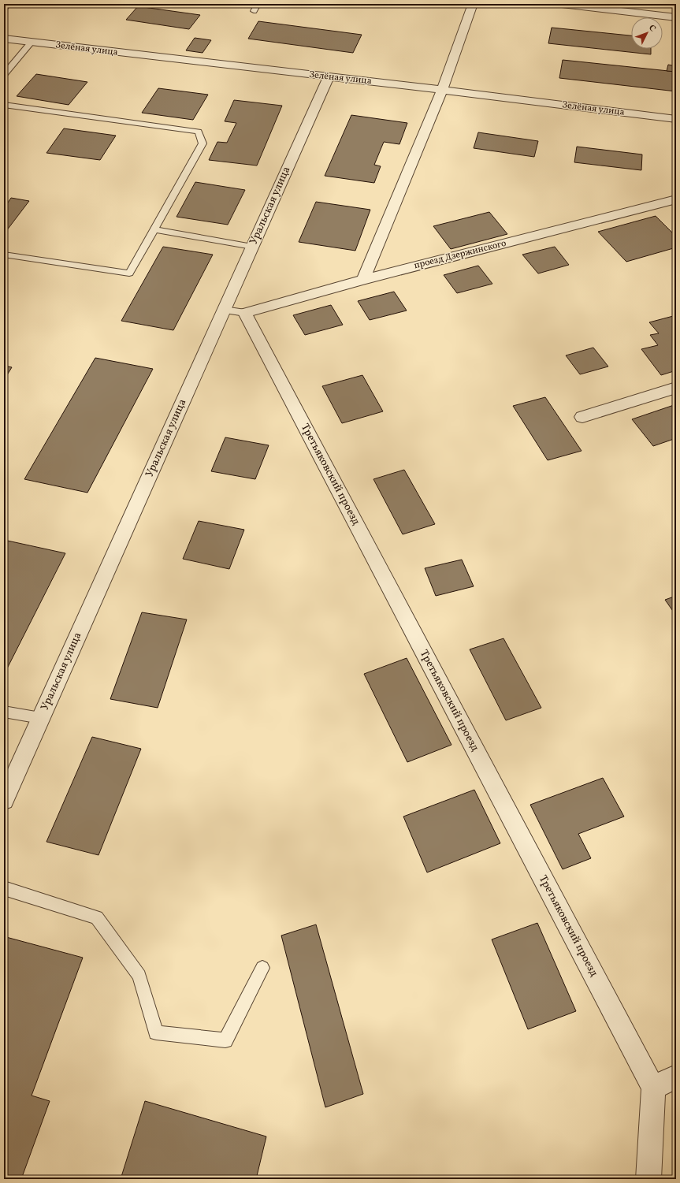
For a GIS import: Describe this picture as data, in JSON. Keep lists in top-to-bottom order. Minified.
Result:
{"streets":{"street":["Зелёная улица","Уральская улица","проезд Дзержинского","Третьяковский проезд"]},"crossings":[["Зелёная улица","Уральская улица"],["проезд Дзержинского","Третьяковский проезд"]],"north":"top right"}
